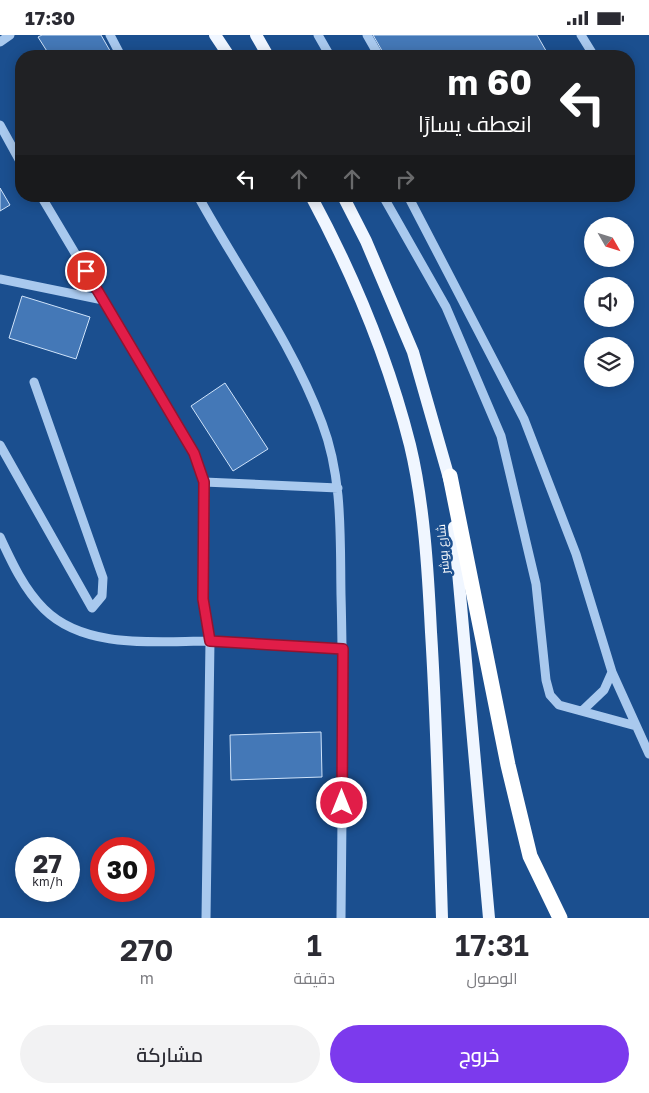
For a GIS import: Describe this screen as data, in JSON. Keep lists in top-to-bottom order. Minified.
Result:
{"streets":{"main road":["شارع بوشر"]},"north":"bottom right","page":{"status":"17:30","turn":["60 m","انعطف يسارًا"],"speed":"27 km/h","limit":"30","eta":["17:31","الوصول","1","دقيقة","270","m"],"buttons":["خروج","مشاركة"]}}
